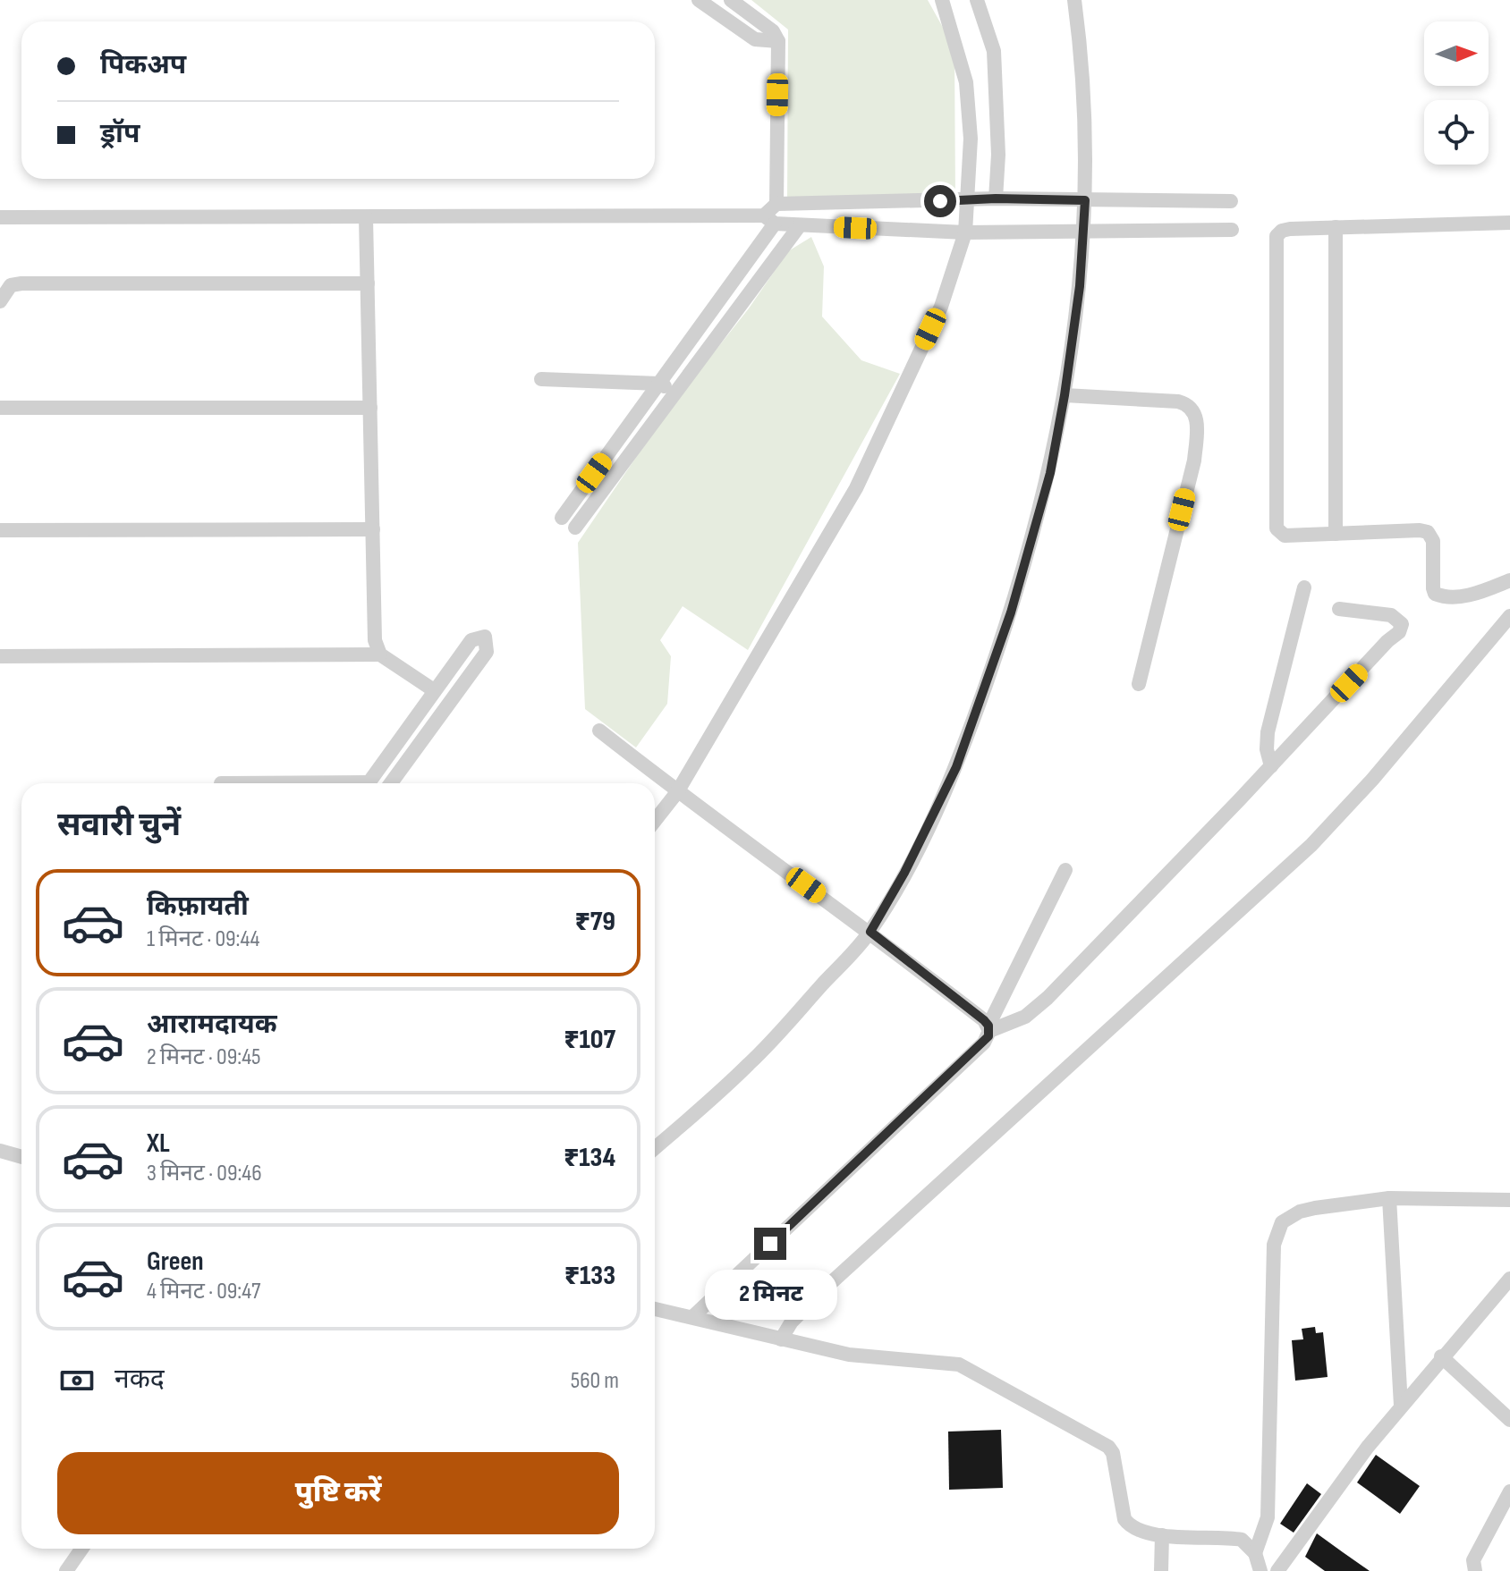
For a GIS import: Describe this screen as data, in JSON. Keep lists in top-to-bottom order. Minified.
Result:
{"north":"right","page":{"banner":["पिकअप","ड्रॉप"],"heading":"सवारी चुनें","list":[{"name":"किफ़ायती","note":"1 मिनट · 09:44","value":"₹79"},{"name":"आरामदायक","note":"2 मिनट · 09:45","value":"₹107"},{"name":"XL","note":"3 मिनट · 09:46","value":"₹134"},{"name":"Green","note":"4 मिनट · 09:47","value":"₹133"}],"bubble":"2 मिनट","pay":["नकद","560 m"],"buttons":"पुष्टि करें"}}
